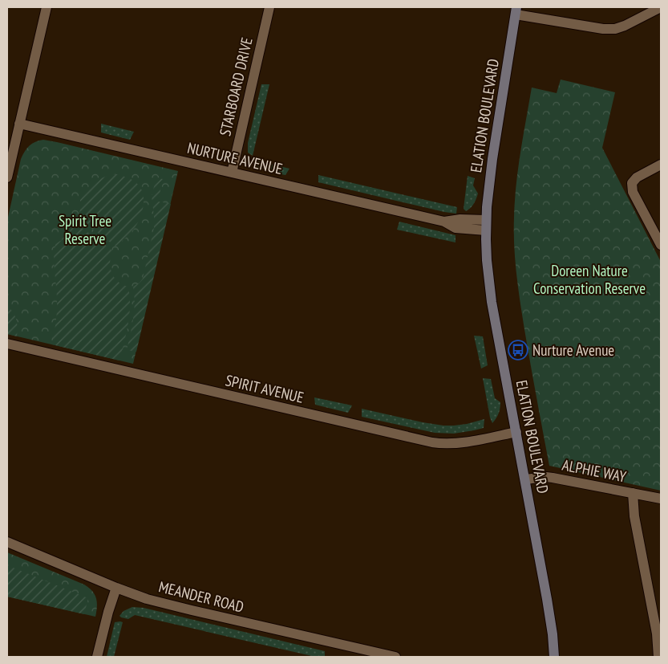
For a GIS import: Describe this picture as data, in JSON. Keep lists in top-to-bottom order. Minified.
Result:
{"streets":{"street":["STARBOARD DRIVE","ELATION BOULEVARD","NURTURE AVENUE","SPIRIT AVENUE","ALPHIE WAY","MEANDER ROAD"]},"crossings":[["STARBOARD DRIVE","NURTURE AVENUE"],["ELATION BOULEVARD","NURTURE AVENUE"],["ELATION BOULEVARD","SPIRIT AVENUE"],["ELATION BOULEVARD","ALPHIE WAY"]],"parks":["Spirit Tree Reserve","Doreen Nature Conservation Reserve"],"places":{"bus stop":["Nurture Avenue"]}}
